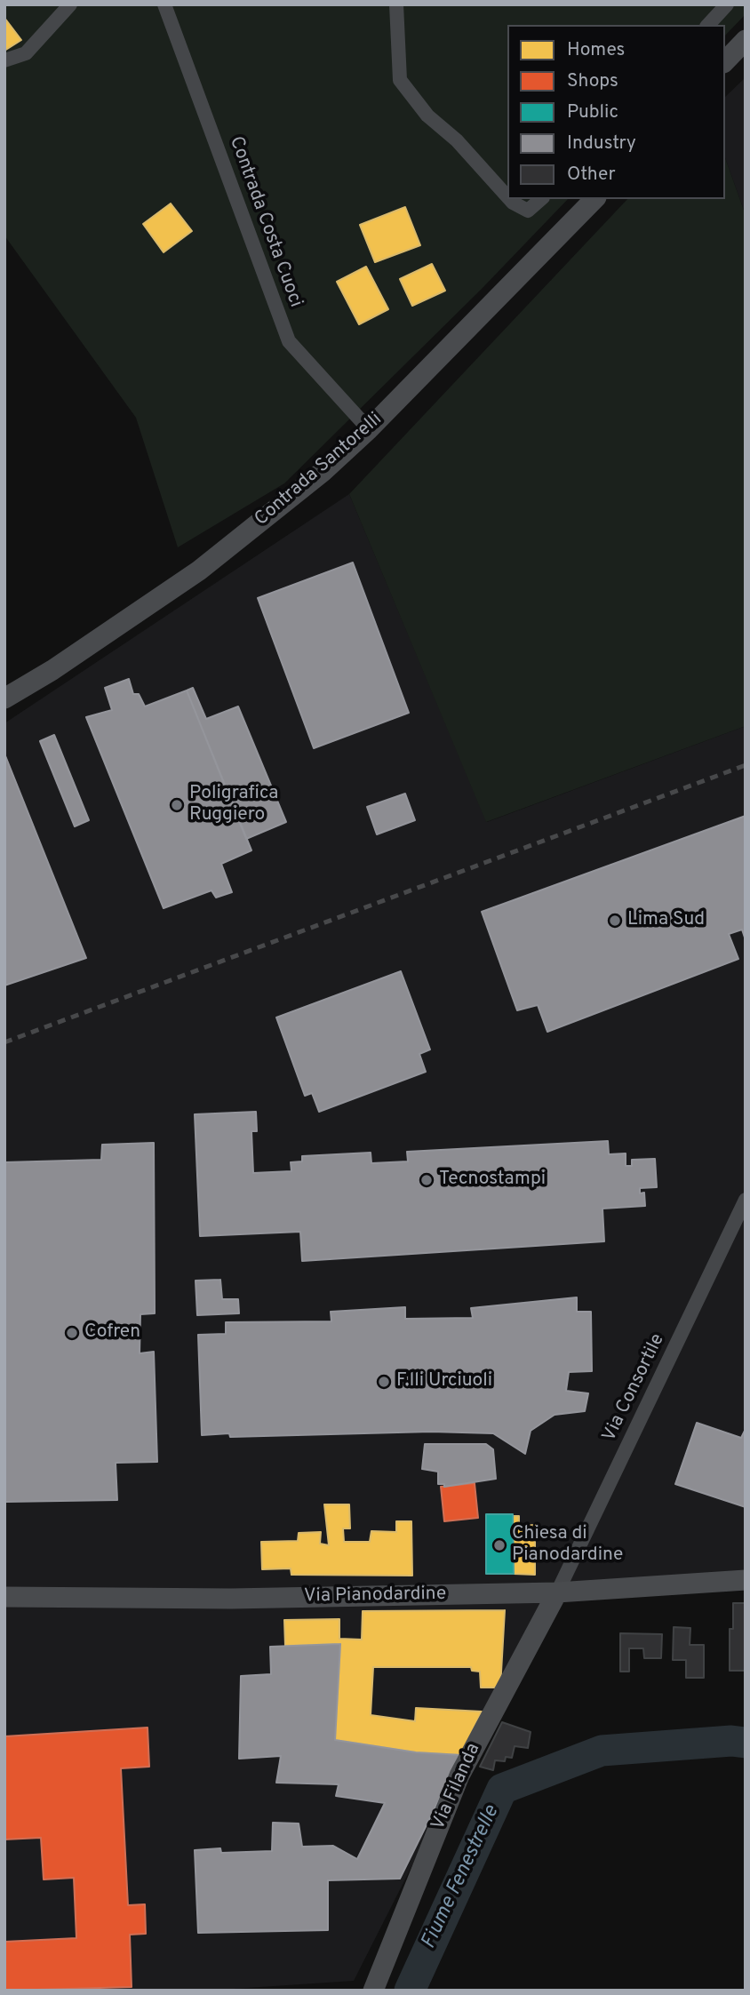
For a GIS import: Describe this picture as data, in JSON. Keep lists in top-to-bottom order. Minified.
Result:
{"streets":{"street":["Contrada Costa Cuoci","Contrada Santorelli","Via Consortile","Via Pianodardine","Via Filanda"]},"crossings":[["Contrada Costa Cuoci","Contrada Santorelli"],["Via Consortile","Via Pianodardine"],["Via Consortile","Via Filanda"],["Via Pianodardine","Via Filanda"]],"water":["Fiume Fenestrelle"],"places":["Poligrafica Ruggiero","Lima Sud","Tecnostampi","Cofren","F.lli Urciuoli","Chiesa di Pianodardine"],"legend":["Homes","Shops","Public","Industry","Other"]}
